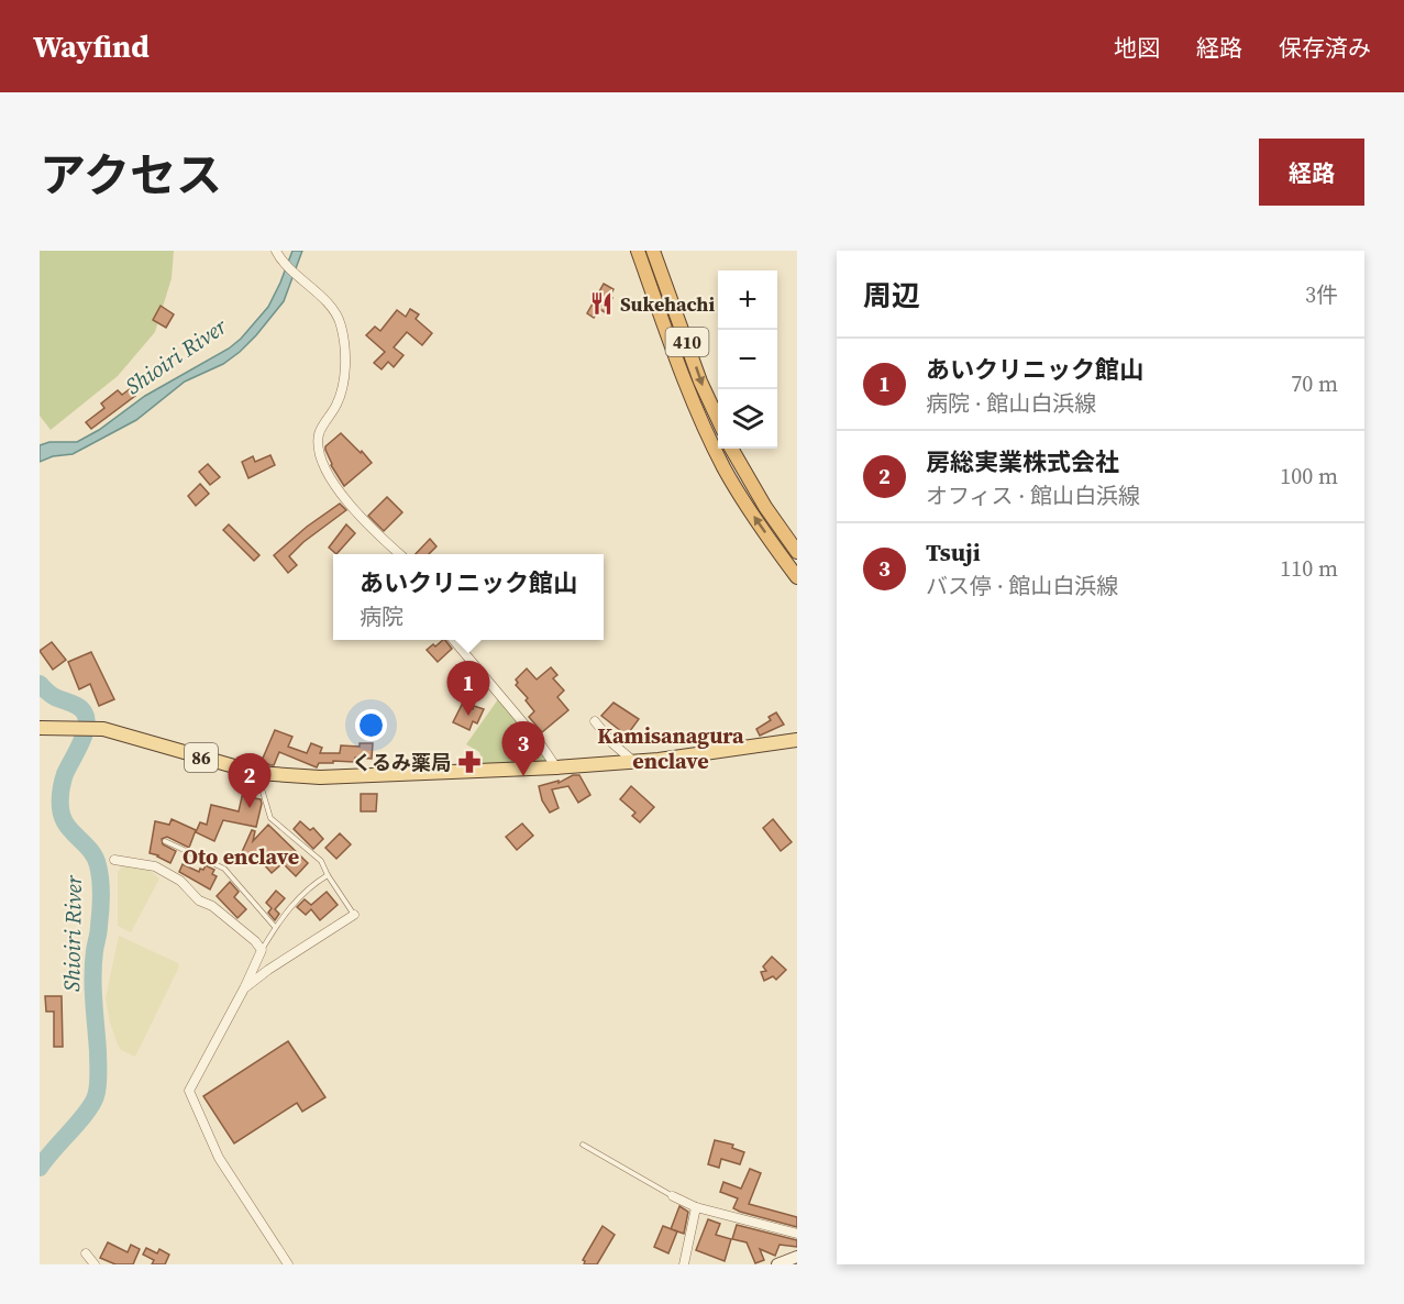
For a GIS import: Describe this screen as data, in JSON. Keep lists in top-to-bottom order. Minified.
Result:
{"streets":{"highway":["410"],"main road":["86"]},"districts":["Kamisanagura enclave","Oto enclave"],"water":["Shioiri River"],"places":{"restaurant":["Sukehachi"],"pharmacy":["くるみ薬局"]},"page":{"header":"Wayfind","nav":["地図","経路","保存済み"],"title":"アクセス","buttons":"経路","heading":["周辺","3件"],"map_buttons":["+","−"],"list":[{"mark":"1","name":"あいクリニック館山","note":"病院 · 館山白浜線","value":"70 m"},{"mark":"2","name":"房総実業株式会社","note":"オフィス · 館山白浜線","value":"100 m"},{"mark":"3","name":"Tsuji","note":"バス停 · 館山白浜線","value":"110 m"}],"popup":["あいクリニック館山","病院"],"pins":["1","3","2"]}}
